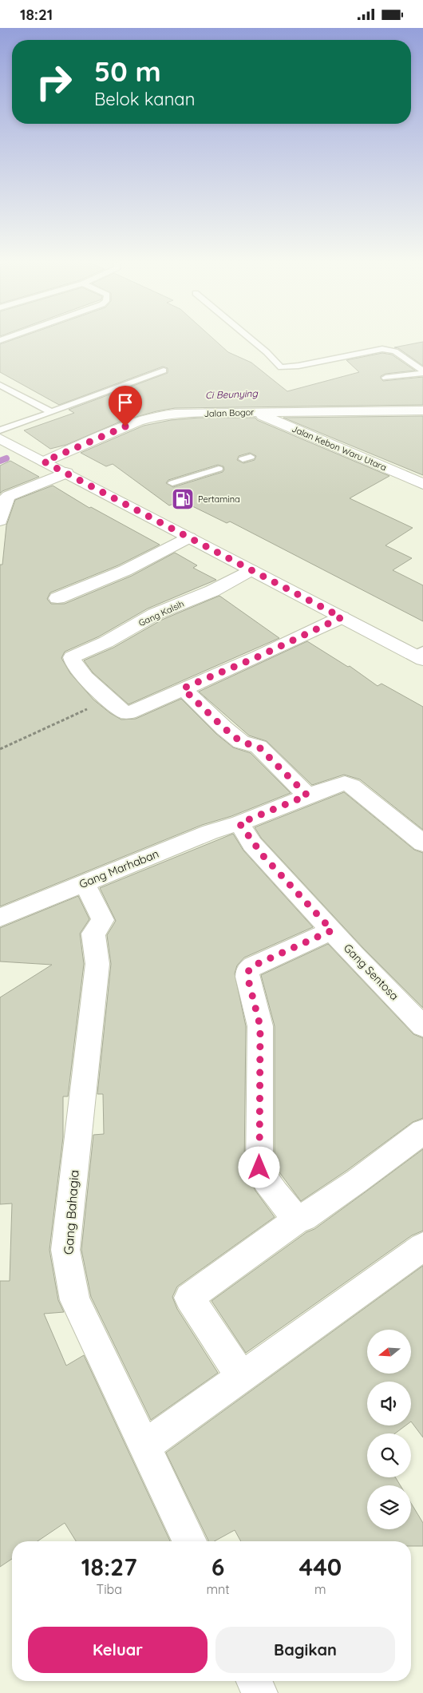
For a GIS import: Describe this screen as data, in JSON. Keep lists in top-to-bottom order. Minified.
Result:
{"streets":{"street":["Jalan Bogor","Jalan Kebon Waru Utara","Gang Kalsih","Gang Marhaban","Gang Sentosa","Gang Bahagia"]},"crossings":[["Jalan Bogor","Jalan Kebon Waru Utara"],["Gang Marhaban","Gang Sentosa"],["Gang Marhaban","Gang Bahagia"]],"water":["Ci Beunying"],"places":{"fuel station":["Pertamina"]},"north":"left","page":{"status":"18:21","turn":["50 m","Belok kanan"],"eta":["18:27","Tiba","6","mnt","440","m"],"buttons":["Keluar","Bagikan"]}}
